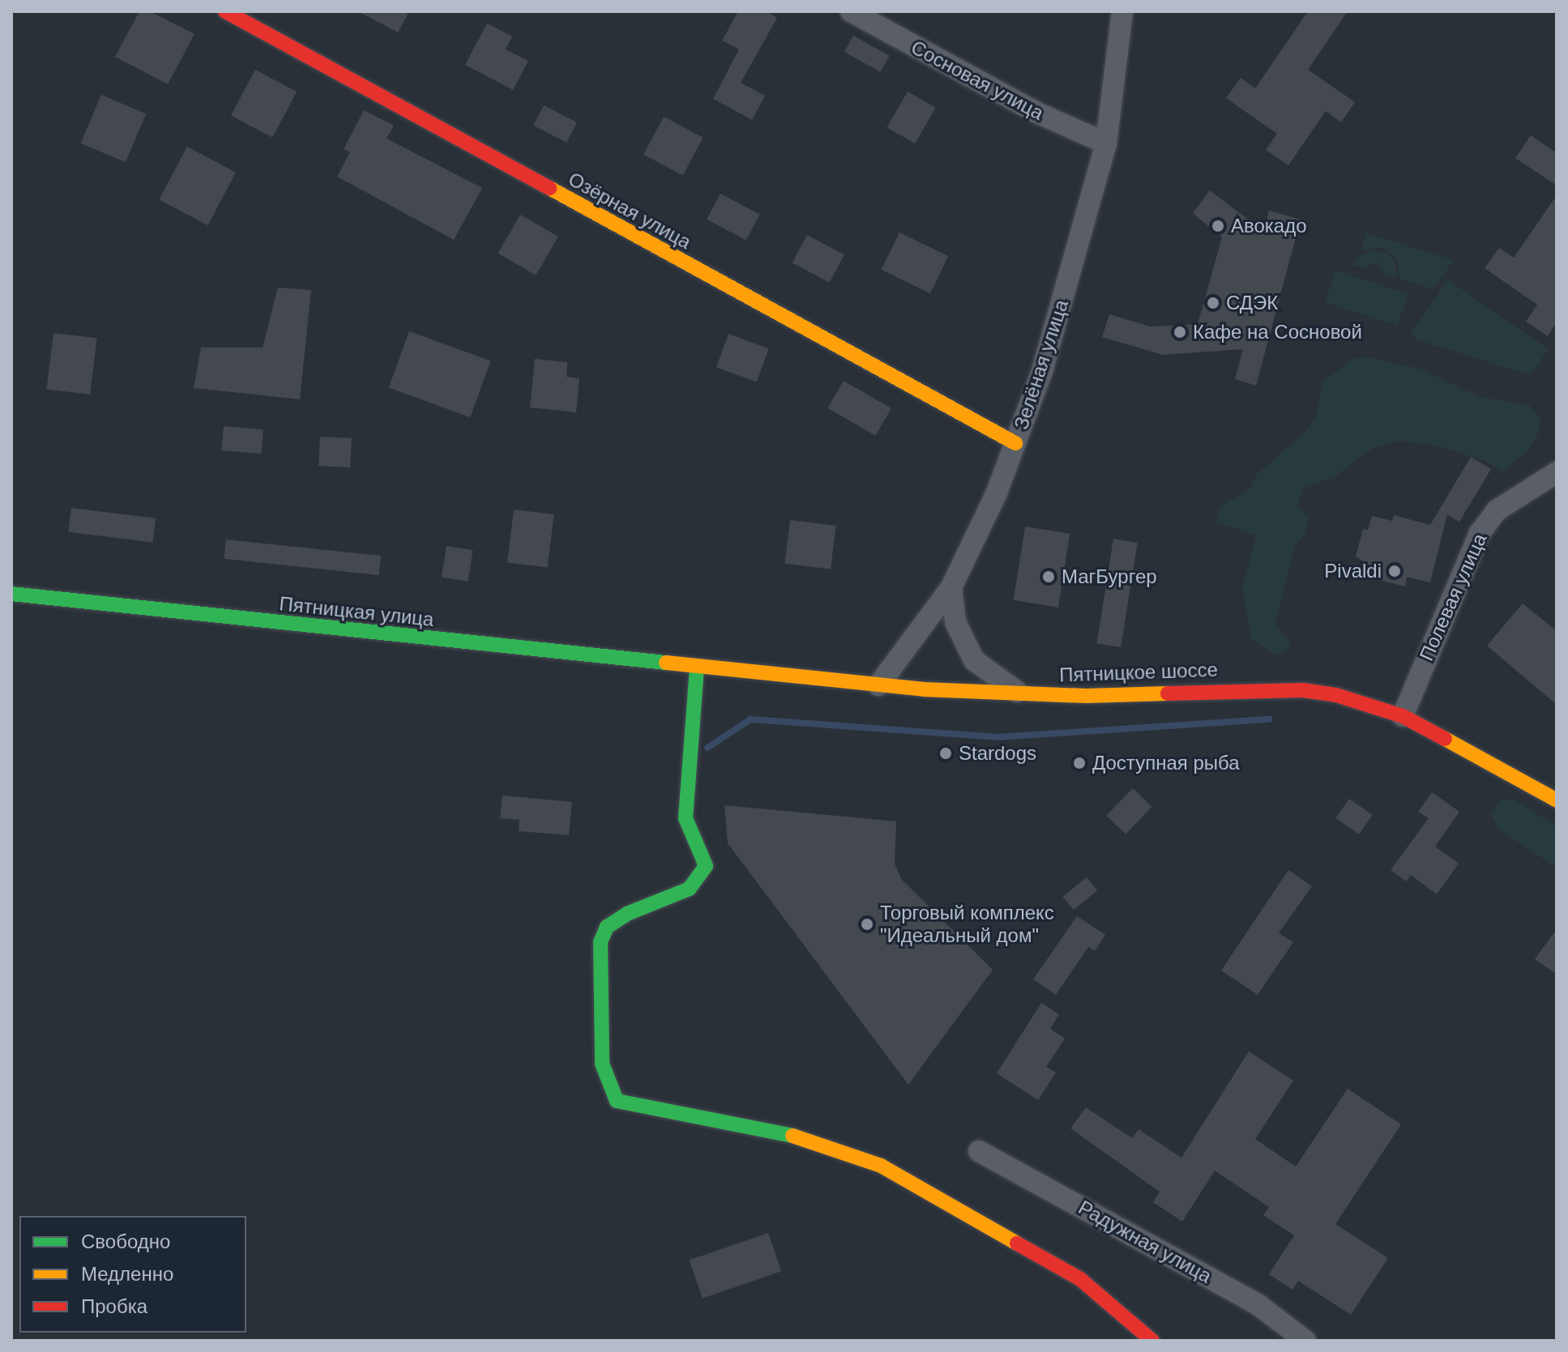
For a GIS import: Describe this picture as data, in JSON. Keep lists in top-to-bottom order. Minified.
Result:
{"streets":{"street":["Сосновая улица","Озёрная улица","Зелёная улица","Полевая улица","Пятницкая улица","Пятницкое шоссе","Радужная улица"]},"crossings":[["Сосновая улица","Зелёная улица"],["Озёрная улица","Зелёная улица"],["Зелёная улица","Пятницкое шоссе"],["Полевая улица","Пятницкое шоссе"],["Пятницкая улица","Пятницкое шоссе"]],"places":["Авокадо","СДЭК","Кафе на Сосновой","Pivaldi","МагБургер","Stardogs","Доступная рыба","Торговый комплекс \"Идеальный дом\""],"legend":["Свободно","Медленно","Пробка"]}
